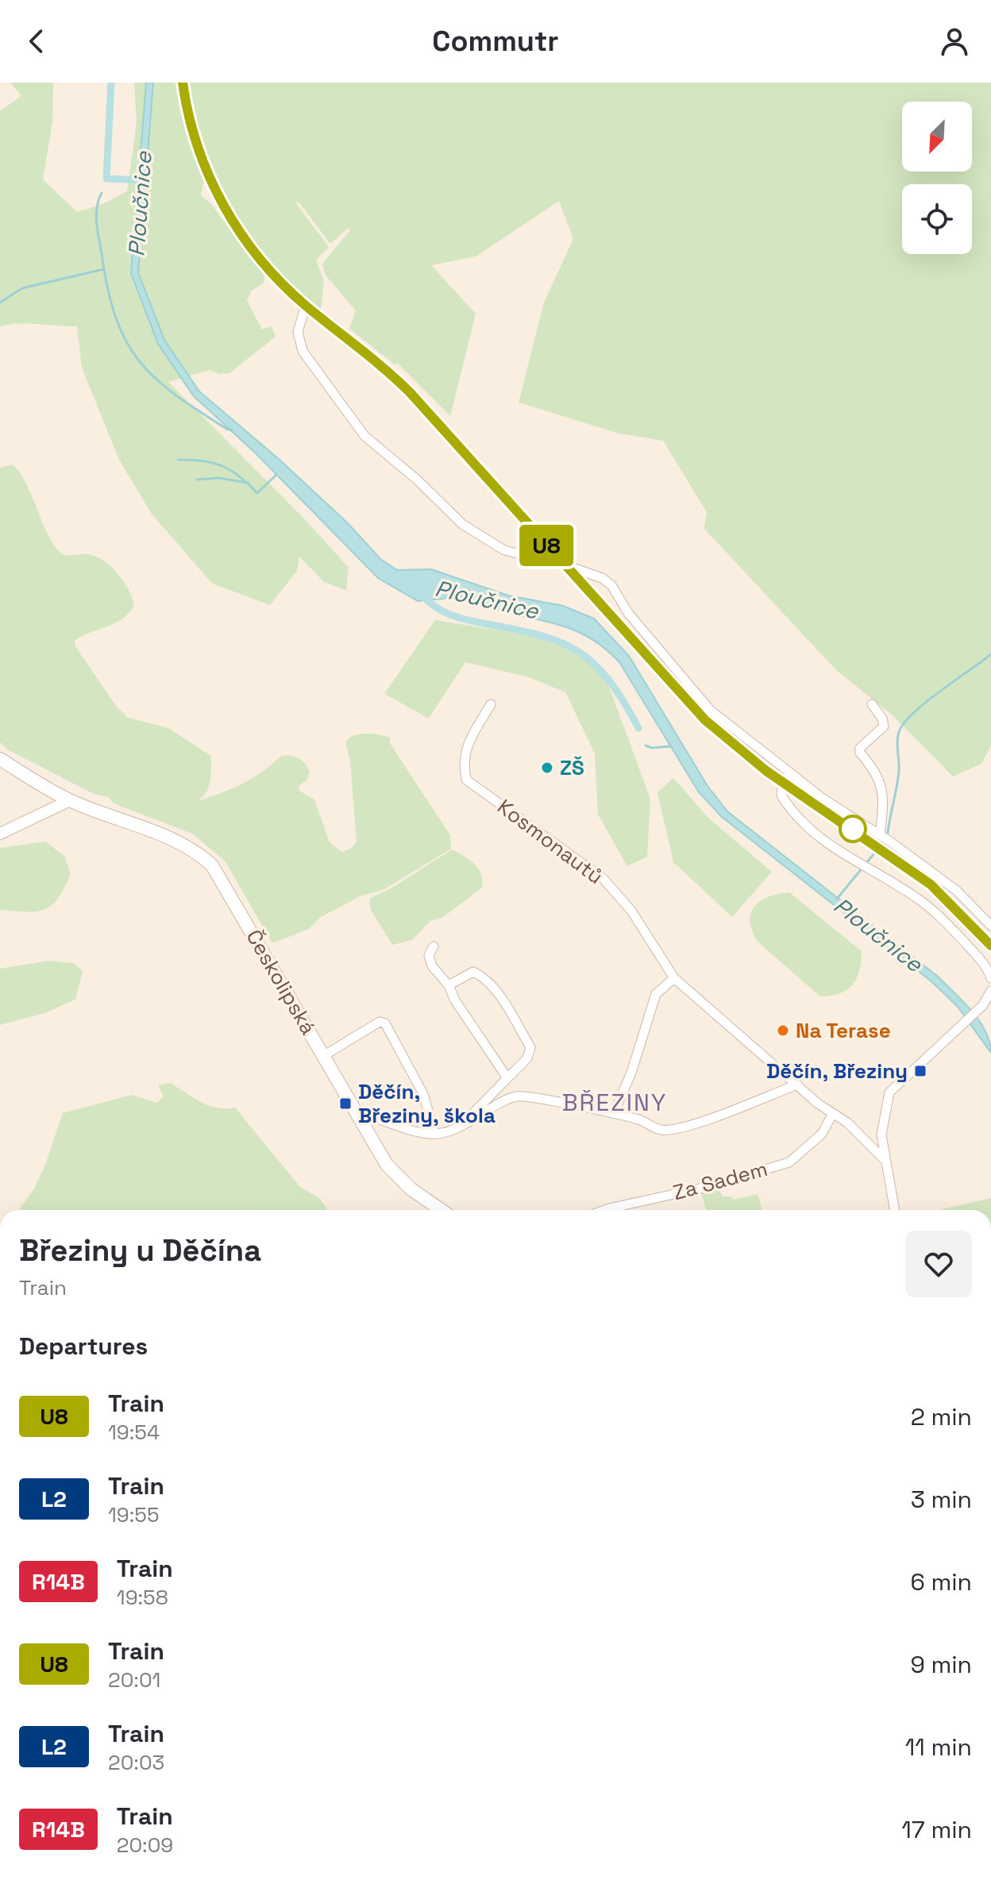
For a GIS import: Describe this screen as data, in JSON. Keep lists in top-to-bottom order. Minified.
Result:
{"streets":{"main road":["Českolipská"],"street":["Kosmonautů","Za Sadem"]},"crossings":[["Kosmonautů","Za Sadem"]],"districts":["BŘEZINY"],"water":["Ploučnice"],"places":{"other":["ZŠ","Na Terase"],"transit":["Děčín, Březiny","Děčín, Březiny, škola"]},"north":"bottom left","page":{"header":"Commutr","on_map":"U8","heading":[["Březiny u Děčína","Train"],"Departures"],"list":[{"mark":"U8","name":"Train","note":"19:54","value":"2 min"},{"mark":"L2","name":"Train","note":"19:55","value":"3 min"},{"mark":"R14B","name":"Train","note":"19:58","value":"6 min"},{"mark":"U8","name":"Train","note":"20:01","value":"9 min"},{"mark":"L2","name":"Train","note":"20:03","value":"11 min"},{"mark":"R14B","name":"Train","note":"20:09","value":"17 min"}]}}
